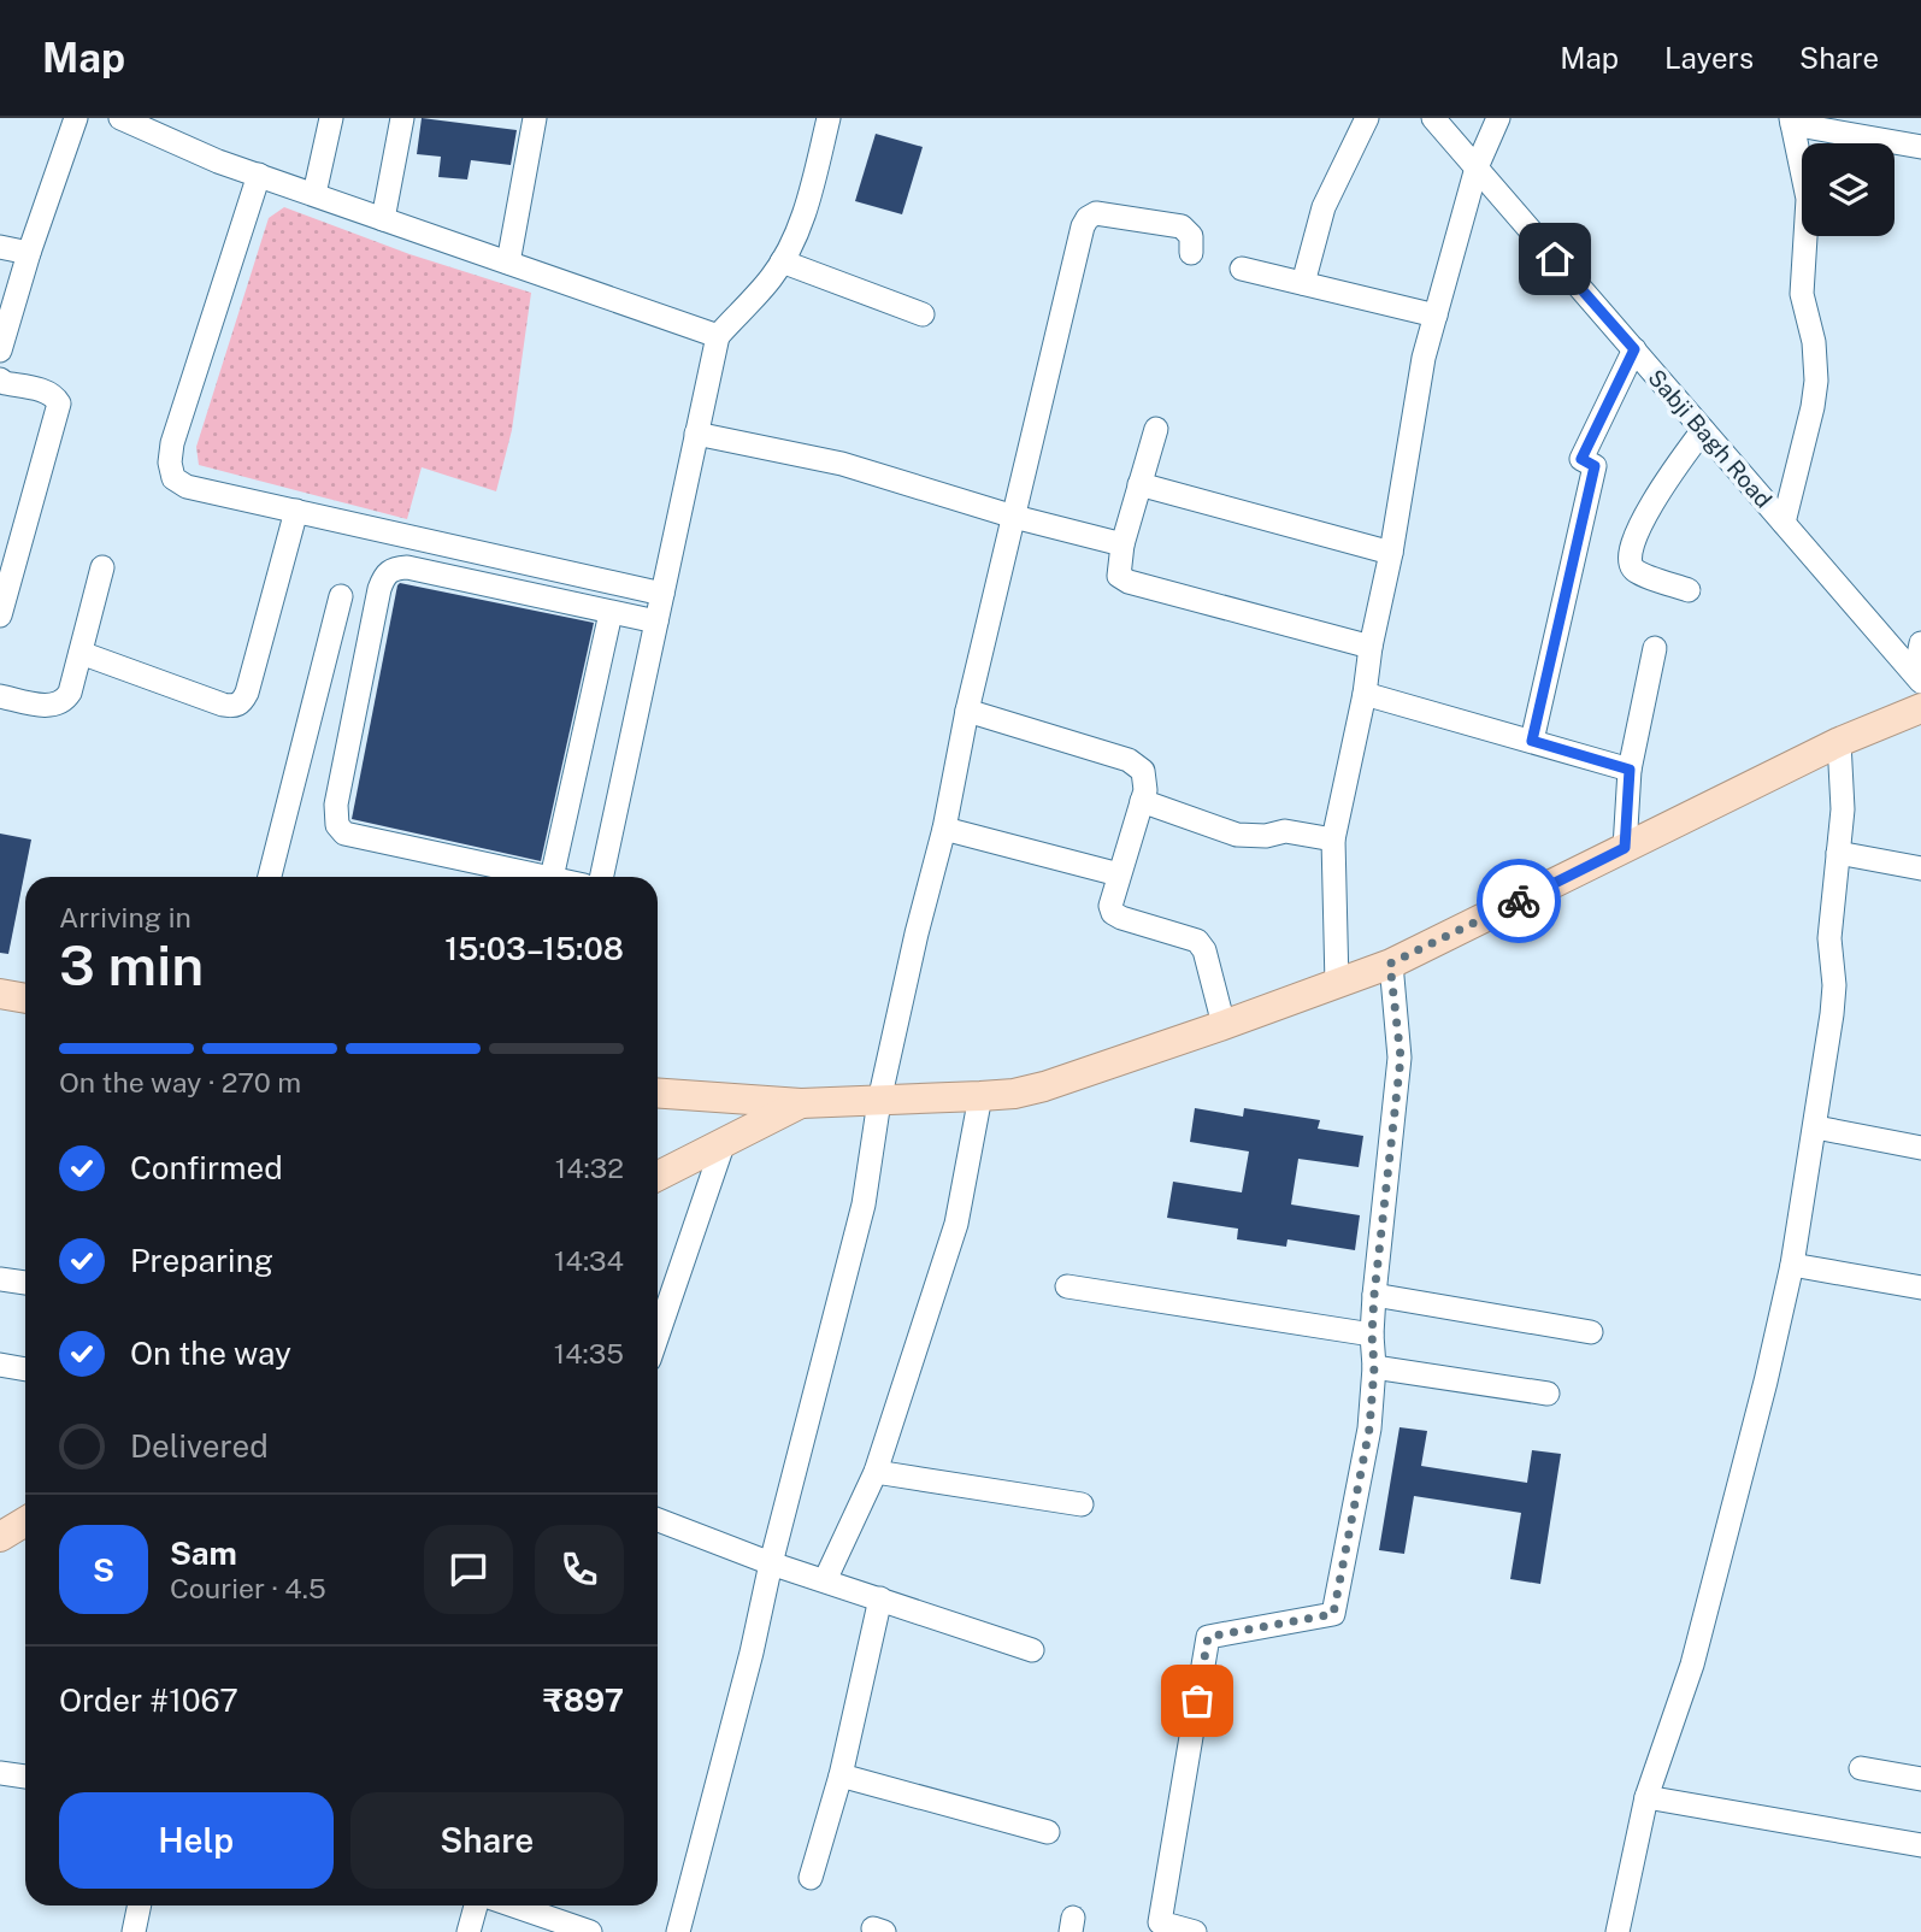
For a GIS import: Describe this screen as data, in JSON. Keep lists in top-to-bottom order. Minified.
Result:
{"streets":{"street":["Sabji Bagh Road"]},"page":{"header":"Map","nav":["Map","Layers","Share"],"heading":["3 min","Arriving in","15:03–15:08"],"panel":["Sam","Courier · 4.5","Order #1067","₹897"],"bar":"On the way · 270 m","list":[["Confirmed","14:32"],["Preparing","14:34"],["On the way","14:35"],"Delivered"],"round":"S","buttons":["Help","Share"]}}
